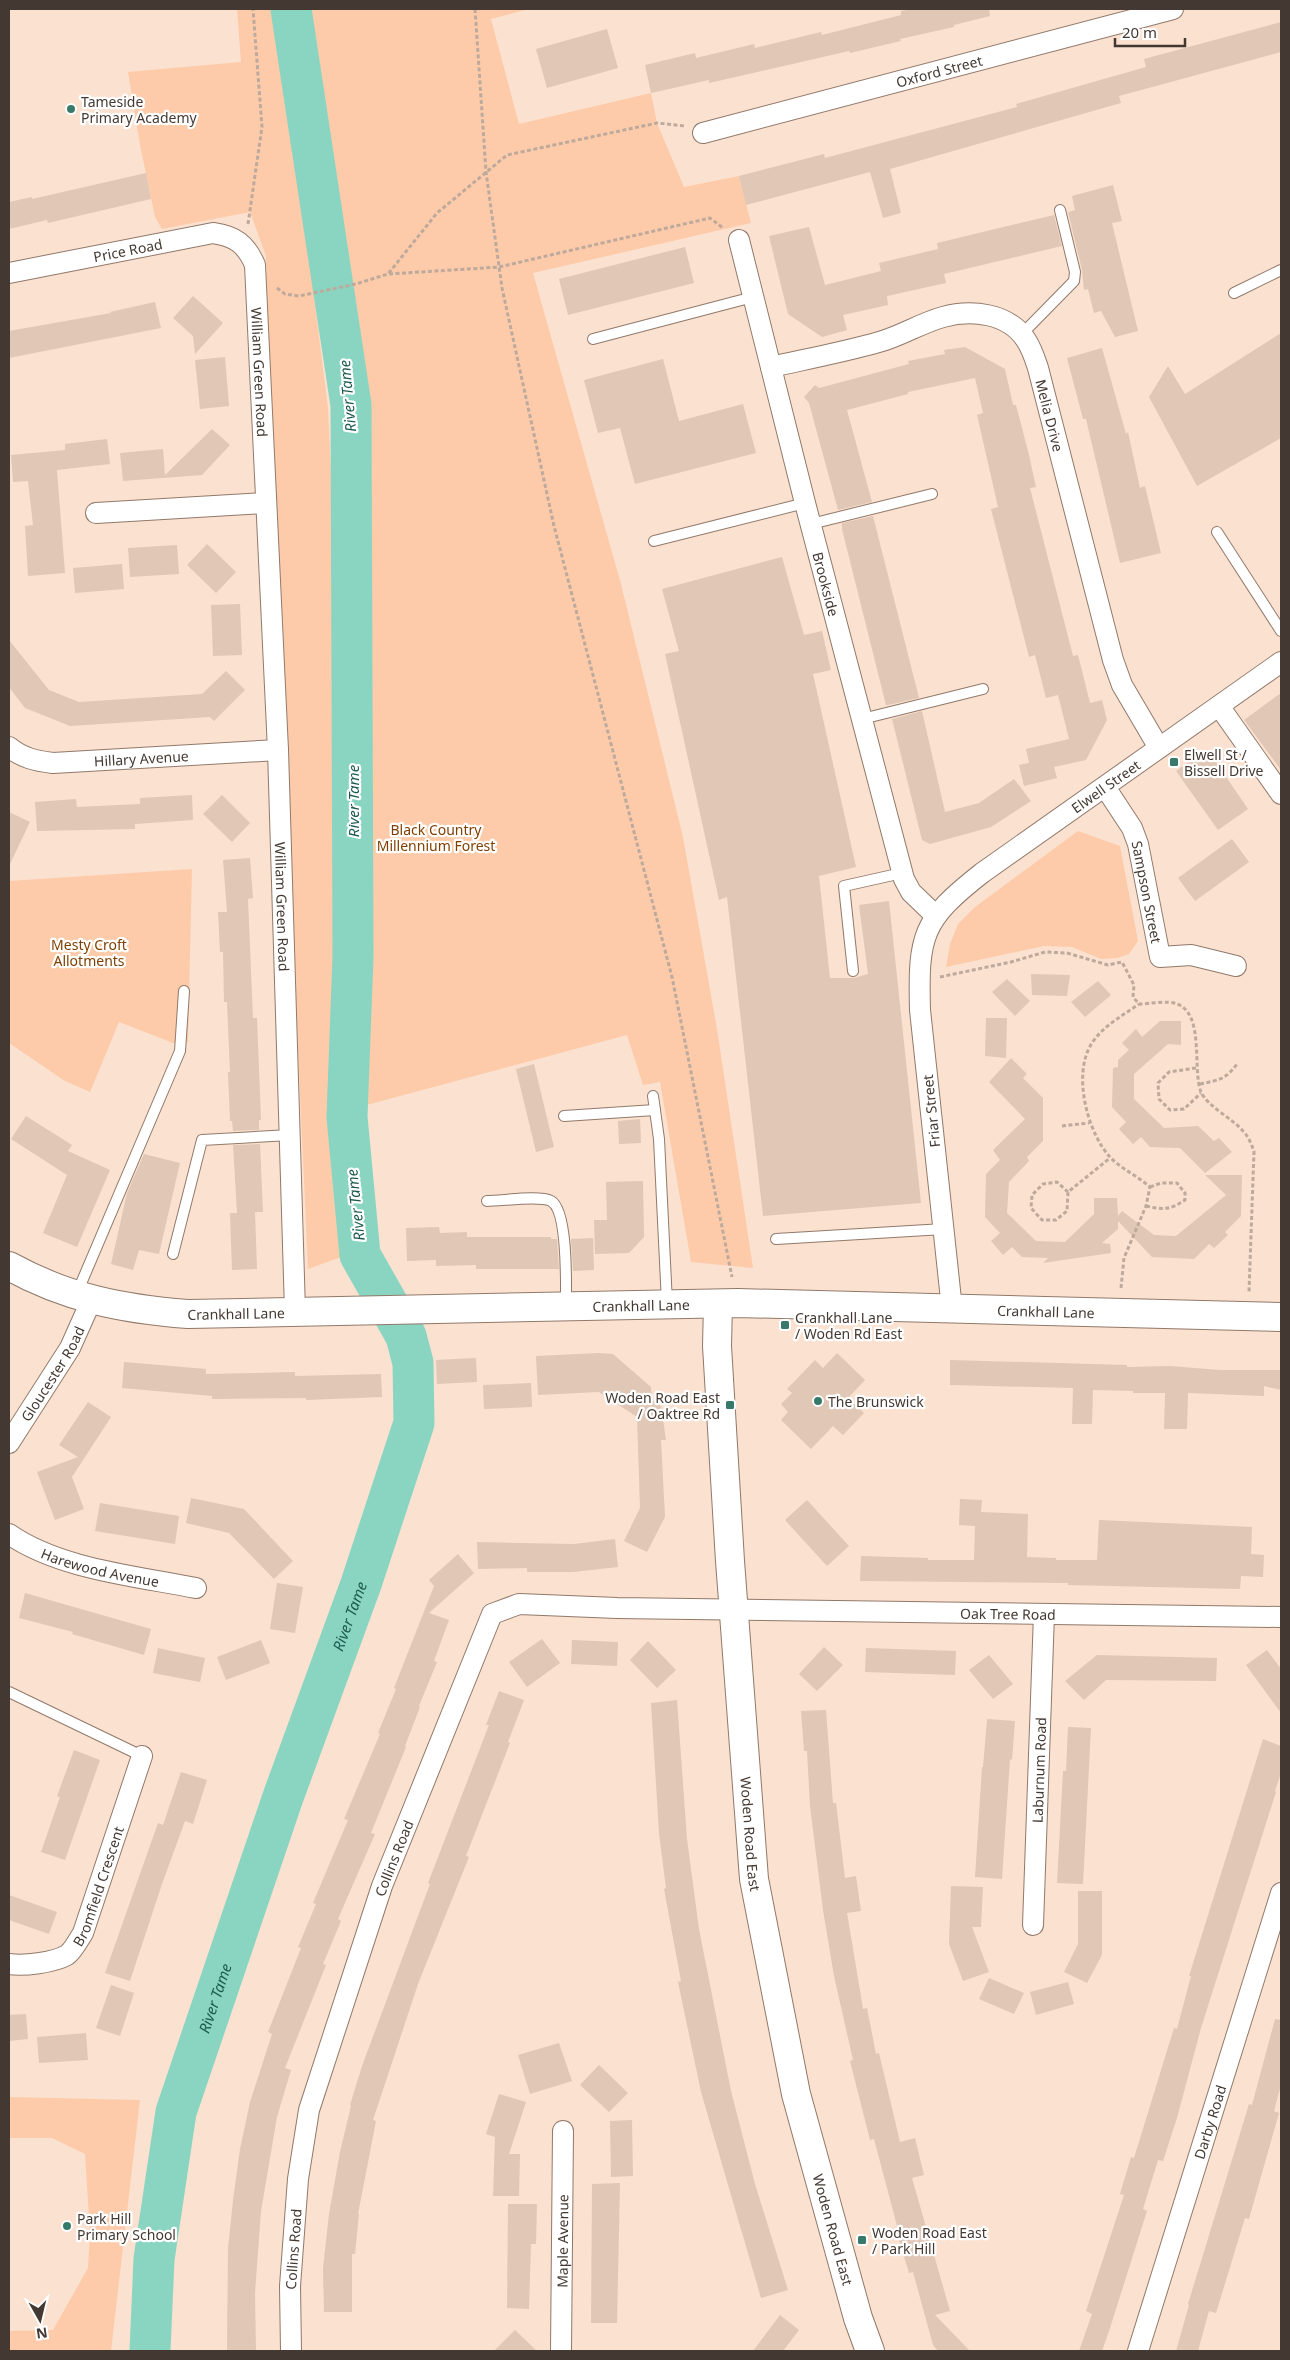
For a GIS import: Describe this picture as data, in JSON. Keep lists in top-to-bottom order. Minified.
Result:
{"streets":{"street":["Oxford Street","Price Road","William Green Road","Melia Drive","Brookside","Hillary Avenue","Elwell Street","Sampson Street","Friar Street","Crankhall Lane","Gloucester Road","Harewood Avenue","Oak Tree Road","Laburnum Road","Woden Road East","Collins Road","Bromfield Crescent","Darby Road","Maple Avenue"]},"crossings":[["Price Road","William Green Road"],["William Green Road","Hillary Avenue"],["William Green Road","Crankhall Lane"],["Melia Drive","Brookside"],["Melia Drive","Elwell Street"],["Brookside","Elwell Street"],["Brookside","Friar Street"],["Elwell Street","Sampson Street"],["Elwell Street","Friar Street"],["Friar Street","Crankhall Lane"],["Crankhall Lane","Gloucester Road"],["Crankhall Lane","Woden Road East"],["Oak Tree Road","Laburnum Road"],["Oak Tree Road","Woden Road East"],["Oak Tree Road","Collins Road"],["Woden Road East","Collins Road"]],"water":["River Tame"],"parks":["Black Country Millennium Forest","Mesty Croft Allotments"],"places":{"other":["Tameside Primary Academy","The Brunswick","Park Hill Primary School"],"transit":["Elwell St / Bissell Drive","Crankhall Lane / Woden Rd East","Woden Road East / Oaktree Rd","Woden Road East / Park Hill"]},"scale_bar":"20 m","north":"bottom"}
